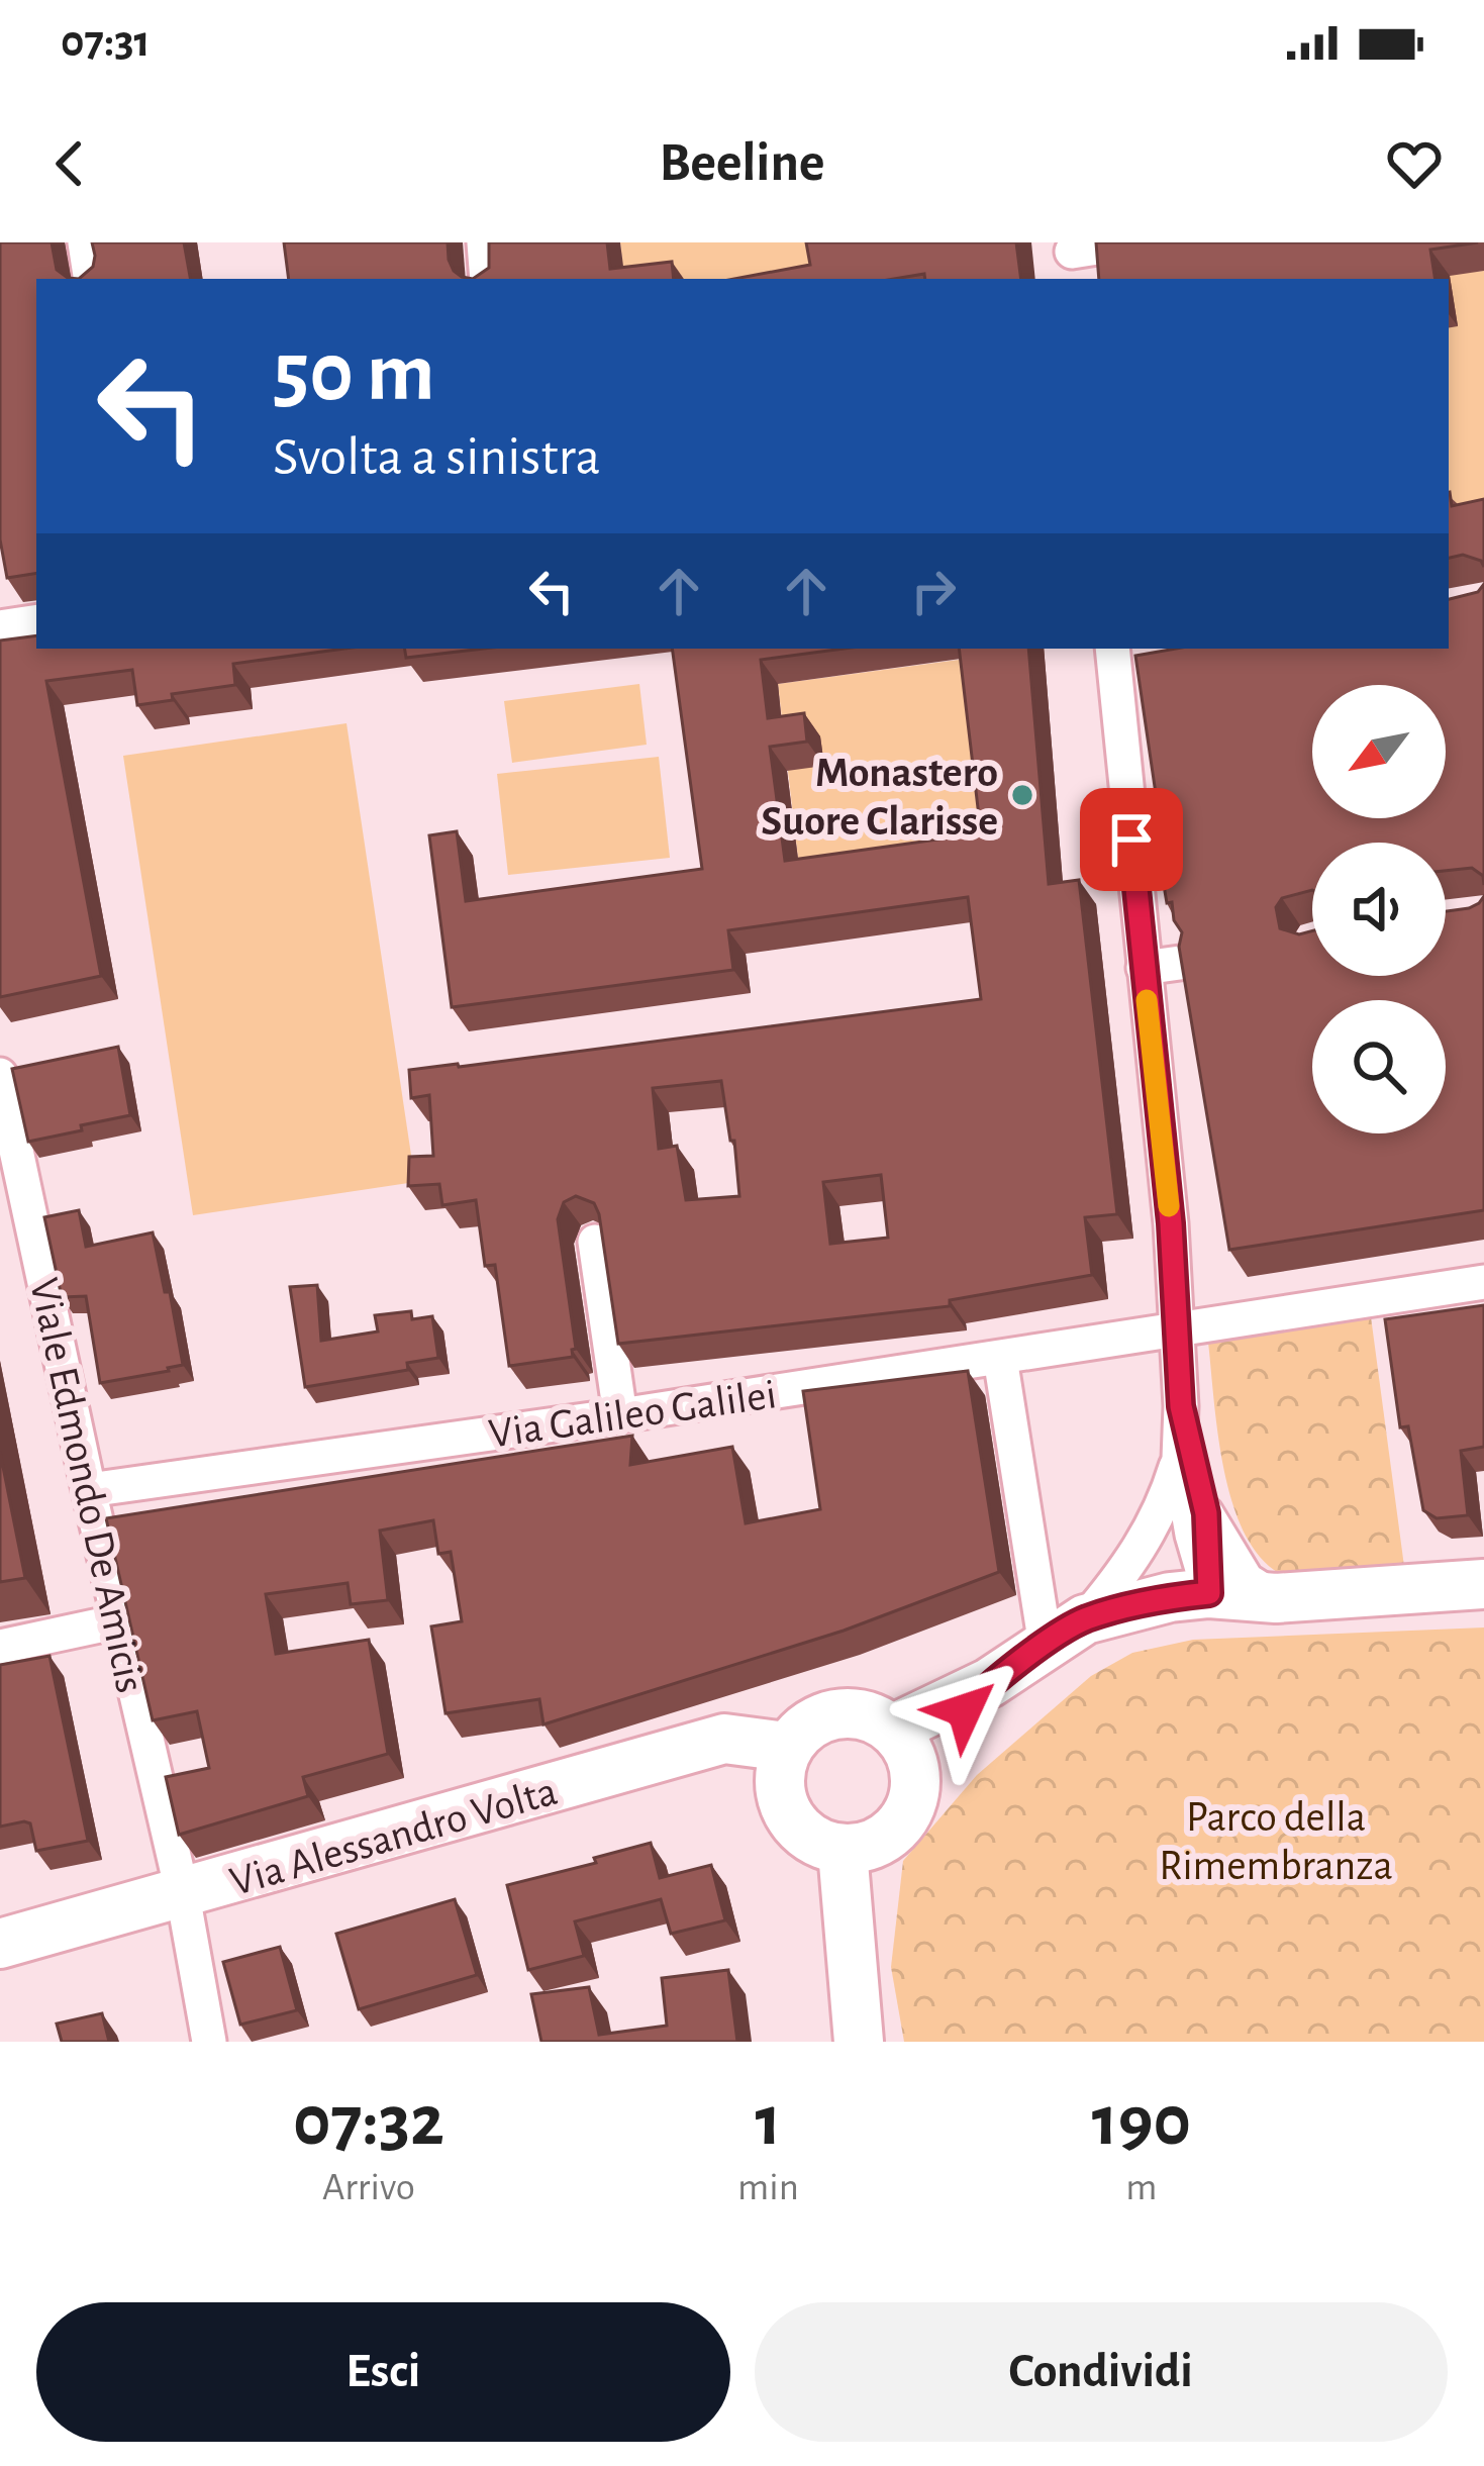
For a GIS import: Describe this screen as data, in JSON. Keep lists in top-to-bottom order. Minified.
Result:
{"streets":{"street":["Via Galileo Galilei","Viale Edmondo De Amicis","Via Alessandro Volta"]},"crossings":[["Via Galileo Galilei","Viale Edmondo De Amicis"],["Viale Edmondo De Amicis","Via Alessandro Volta"]],"parks":["Parco della Rimembranza"],"places":["Monastero Suore Clarisse"],"north":"bottom left","page":{"status":"07:31","header":"Beeline","turn":["50 m","Svolta a sinistra"],"eta":["07:32","Arrivo","1","min","190","m"],"buttons":["Esci","Condividi"]}}
